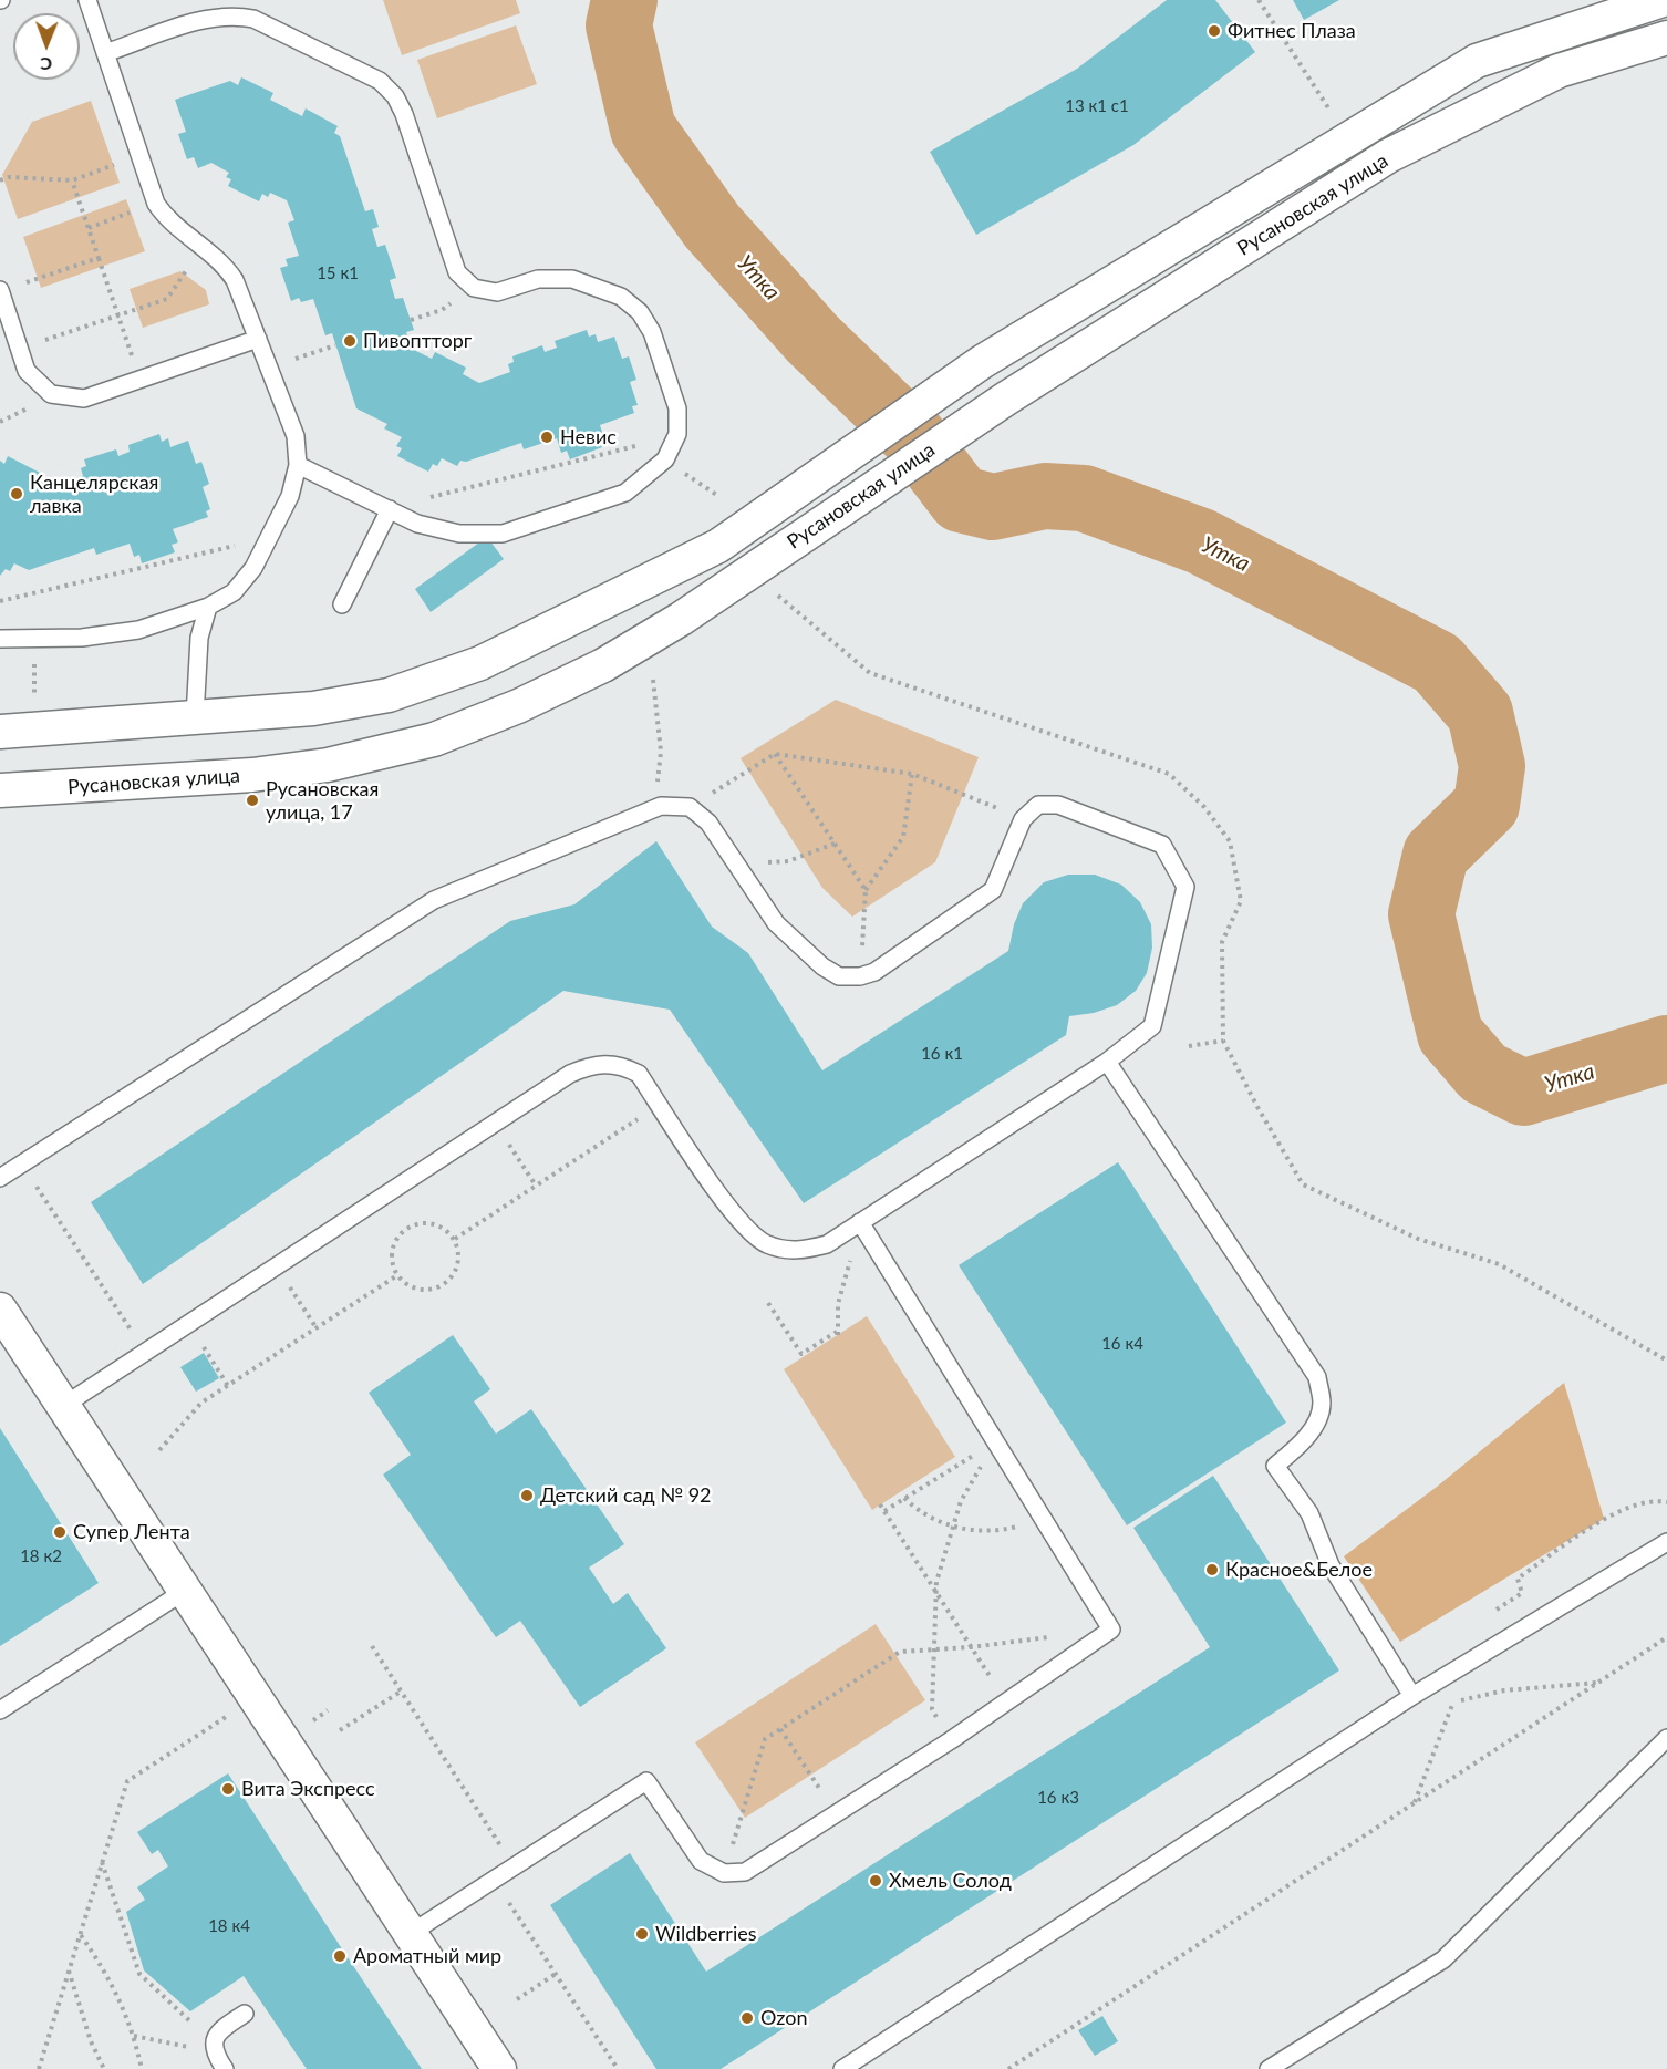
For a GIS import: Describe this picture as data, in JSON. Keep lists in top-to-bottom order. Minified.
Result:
{"streets":{"street":["Русановская улица"]},"water":["Утка"],"places":["Фитнес Плаза","Пивоптторг","Невис","Канцелярская лавка","Русановская улица, 17","Детский сад № 92","Супер Лента","Красное&Белое","Вита Экспресс","Хмель Солод","Wildberries","Ароматный мир","Ozon"],"house_numbers":["13 к1 с1","15 к1","16 к1","16 к4","18 к2","16 к3","18 к4"],"north":"bottom"}
